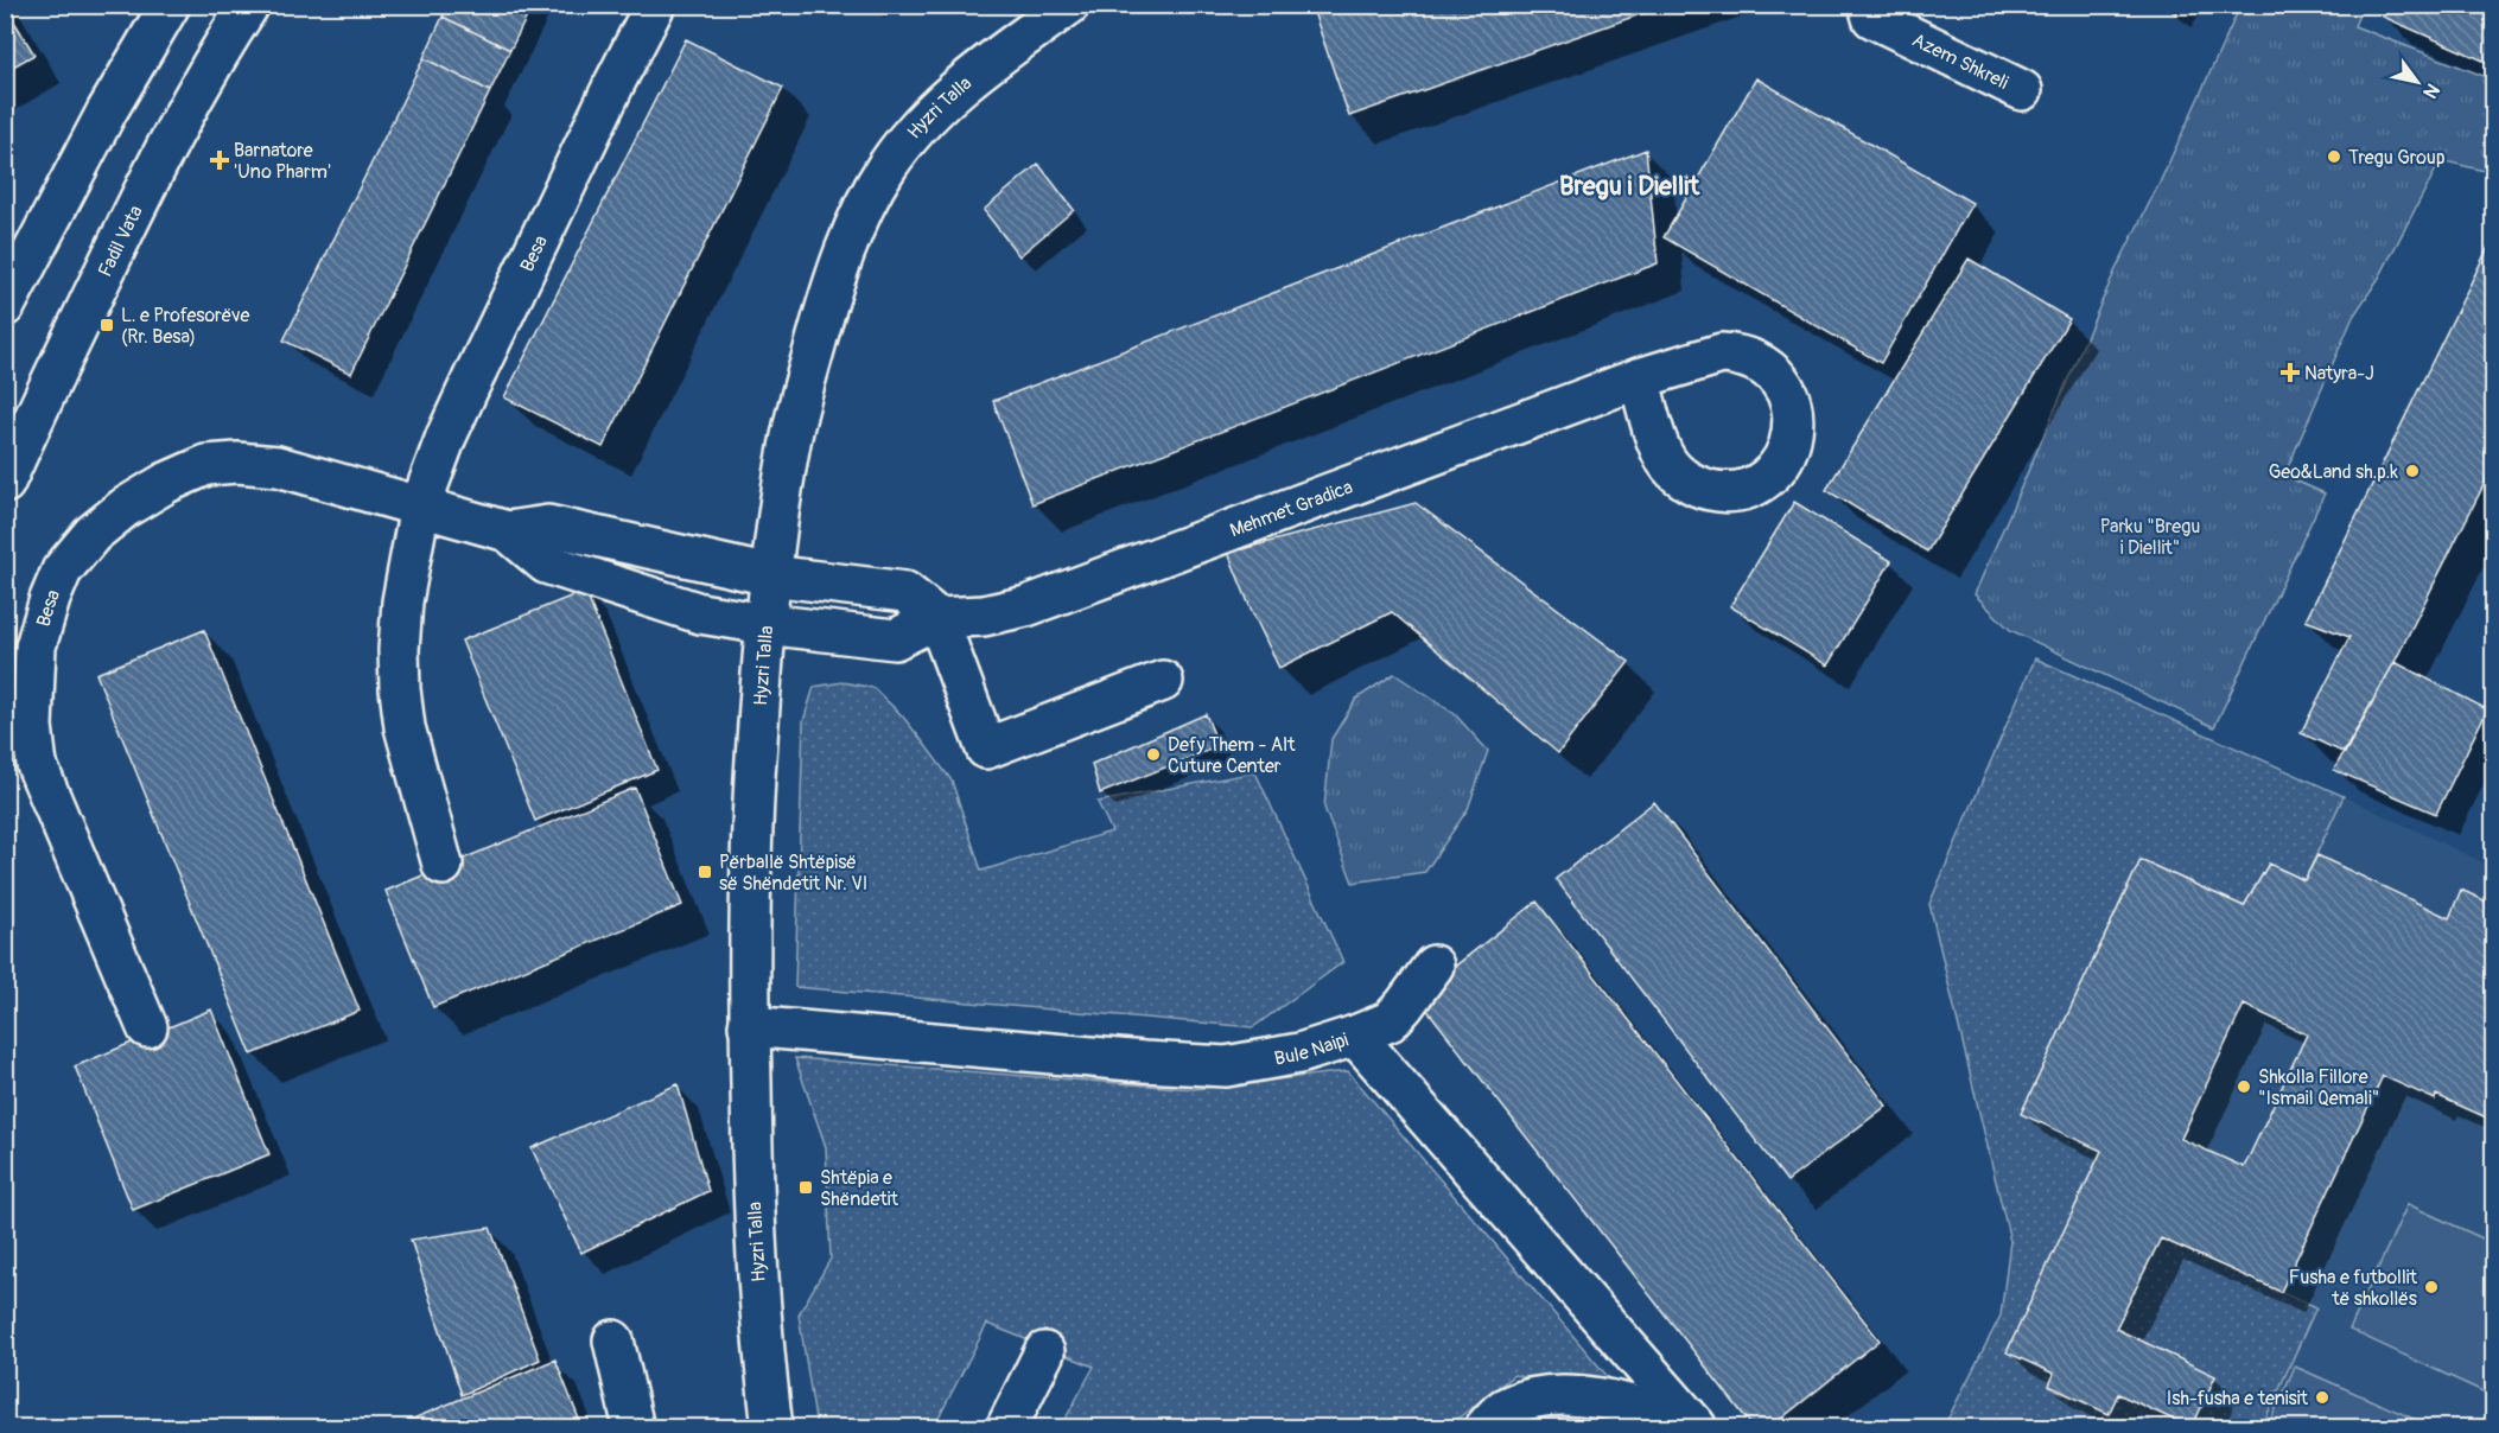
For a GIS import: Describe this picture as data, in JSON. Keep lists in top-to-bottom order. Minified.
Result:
{"streets":{"street":["Azem Shkreli","Hyzri Talla","Fadil Vata","Besa","Mehmet Gradica","Bule Naipi"]},"crossings":[["Hyzri Talla","Besa"],["Hyzri Talla","Mehmet Gradica"],["Hyzri Talla","Bule Naipi"],["Besa","Mehmet Gradica"]],"districts":["Bregu i Diellit"],"parks":["Parku \"Bregu i Diellit\""],"places":{"other":["Tregu Group","Geo&Land sh.p.k","Defy Them - Alt Cuture Center","Shkolla Fillore \"Ismail Qemali\"","Fusha e futbollit të shkollës","Ish-fusha e tenisit"],"health":["Barnatore 'Uno Pharm'","Natyra-J"],"transit":["L. e Profesorëve (Rr. Besa)","Përballë Shtëpisë së Shëndetit Nr. VI","Shtëpia e Shëndetit"]},"north":"bottom right"}
